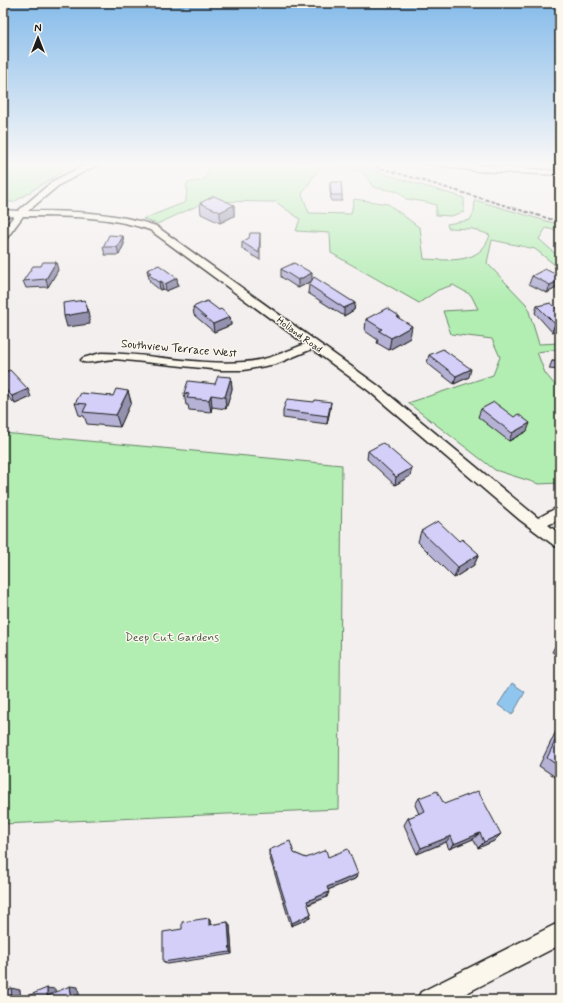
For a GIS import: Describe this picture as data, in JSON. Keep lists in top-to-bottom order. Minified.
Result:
{"streets":{"street":["Holland Road","Southview Terrace West"]},"crossings":[["Holland Road","Southview Terrace West"]],"parks":["Deep Cut Gardens"],"north":"top"}
